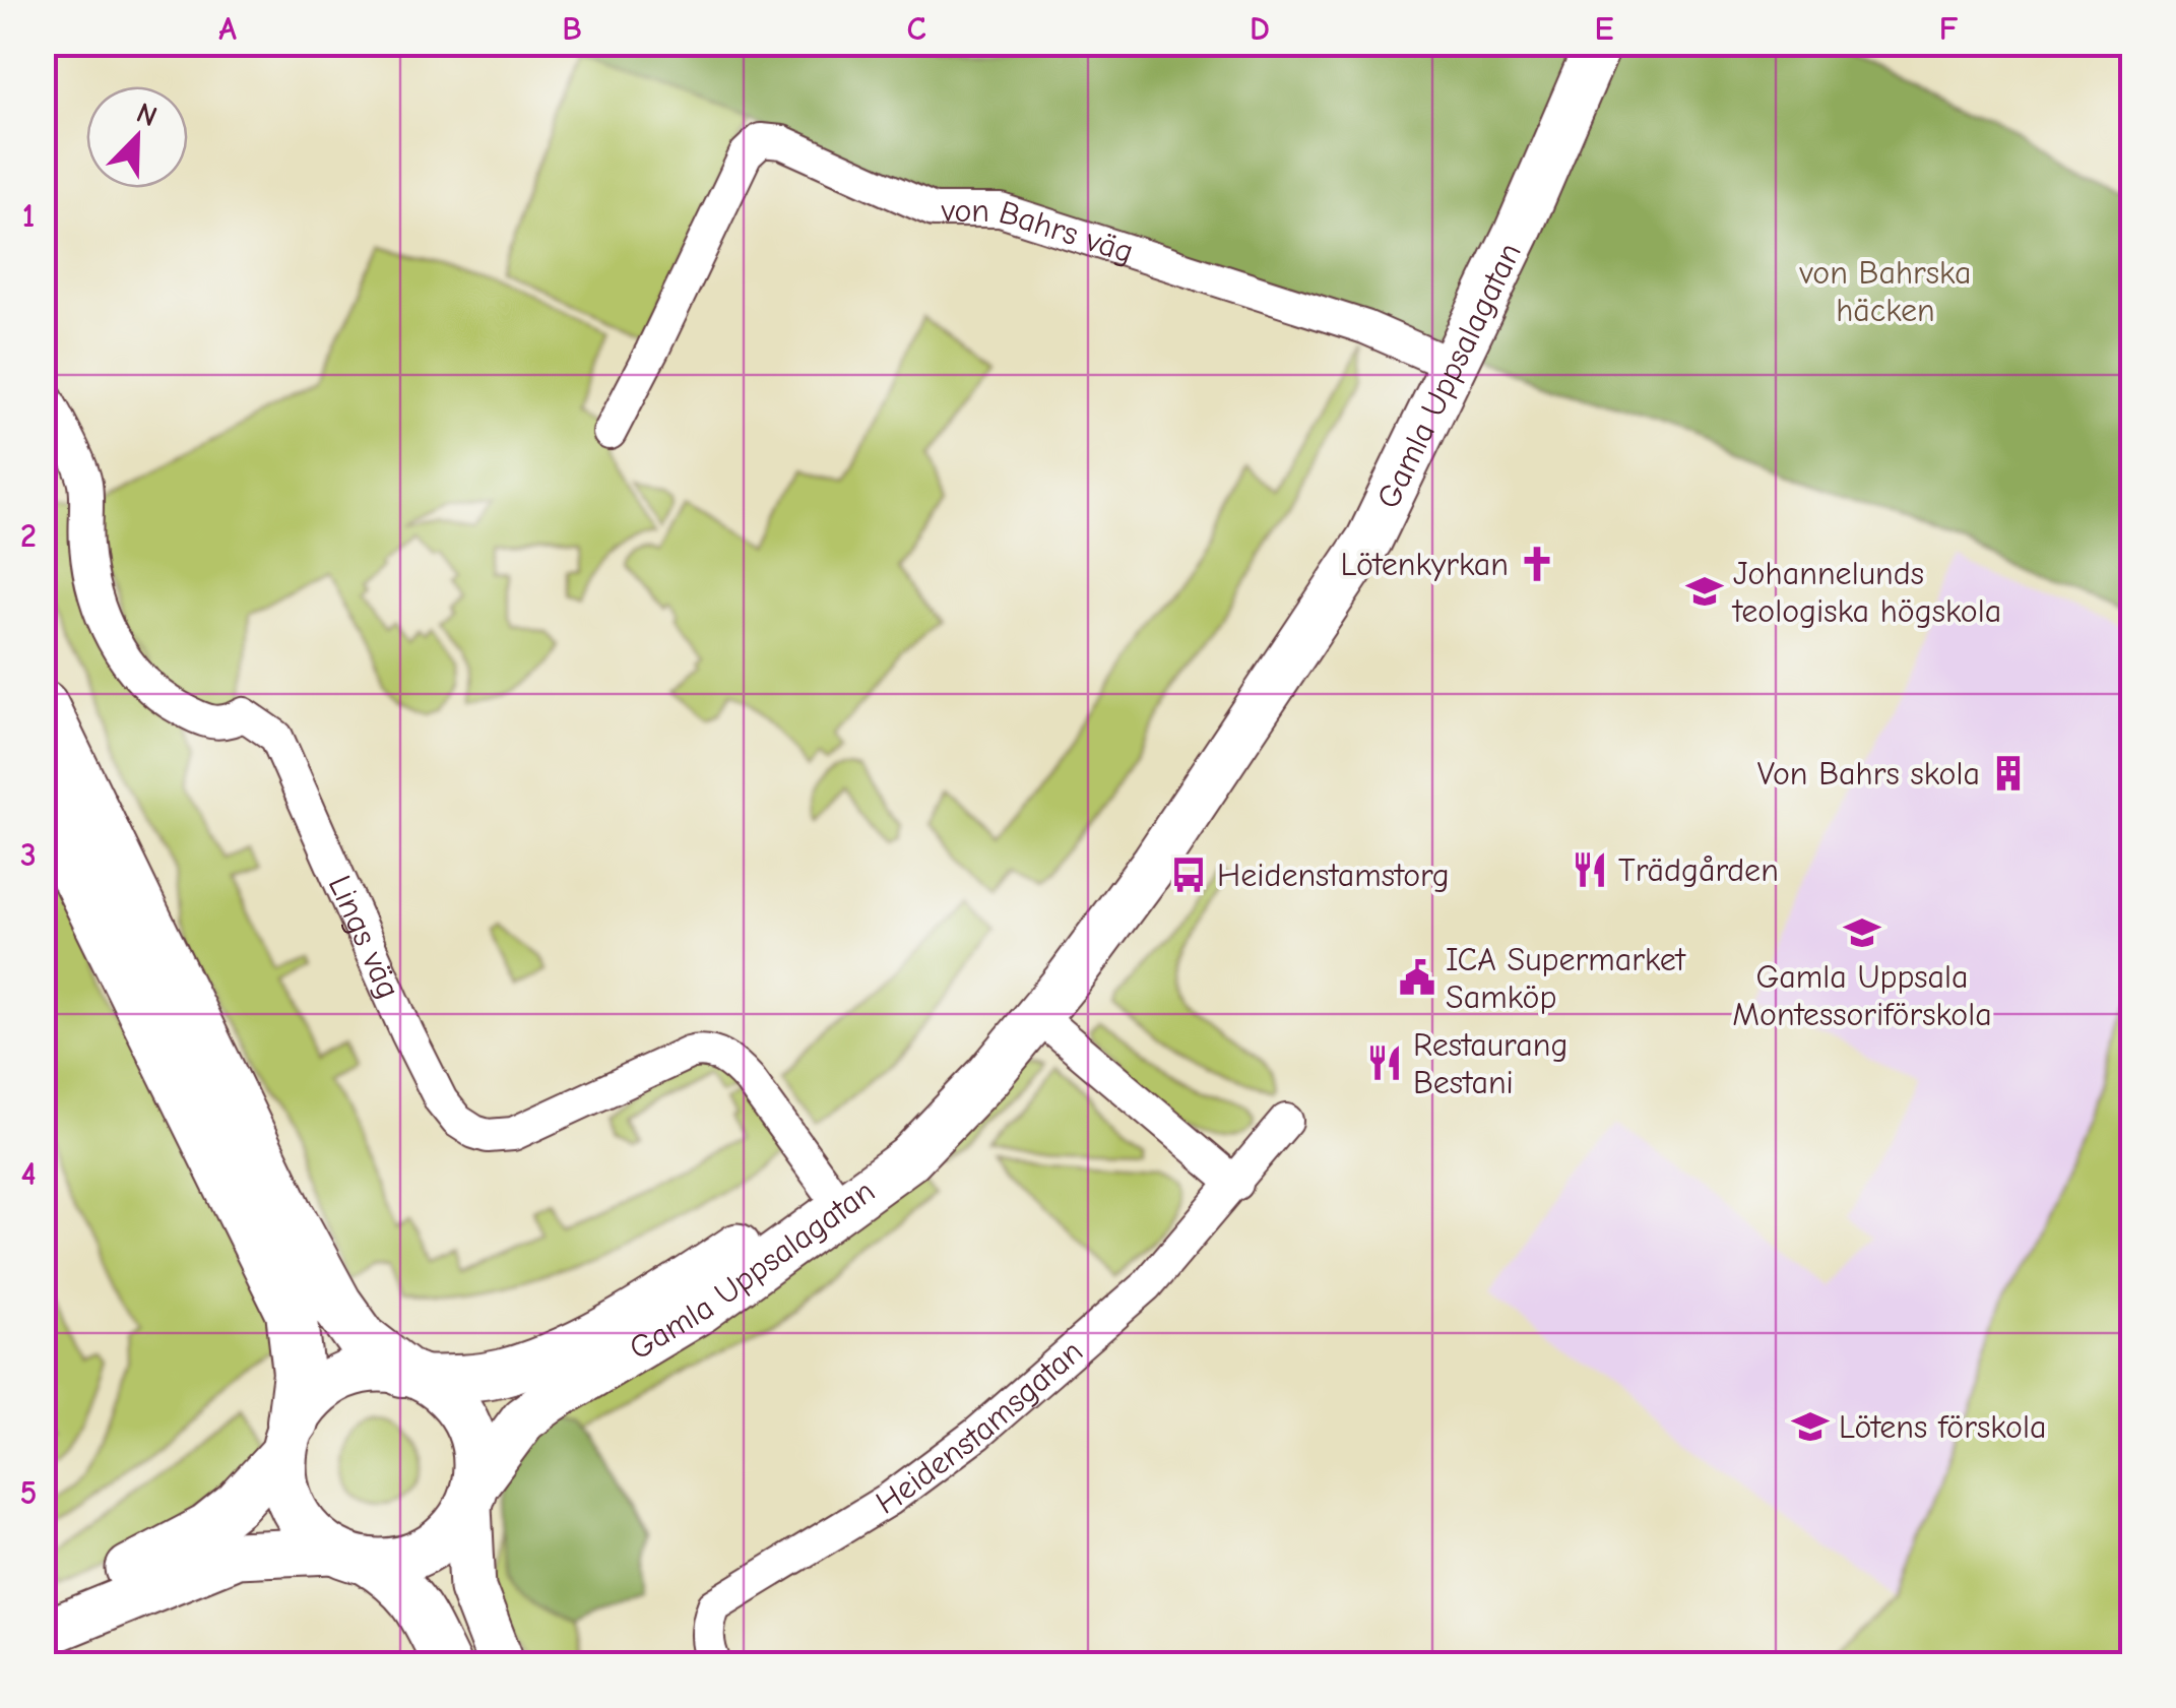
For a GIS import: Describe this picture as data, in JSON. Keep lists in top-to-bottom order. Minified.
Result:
{"streets":{"street":["von Bahrs väg","Gamla Uppsalagatan","Lings väg","Heidenstamsgatan"]},"crossings":[["von Bahrs väg","Gamla Uppsalagatan"],["Gamla Uppsalagatan","Lings väg"]],"parks":["von Bahrska häcken"],"places":{"church":["Lötenkyrkan"],"school or university":["Johannelunds teologiska högskola","Gamla Uppsala Montessoriförskola","Lötens förskola"],"building":["Von Bahrs skola"],"restaurant":["Trädgården","Restaurang Bestani"],"bus stop":["Heidenstamstorg"],"public building":["ICA Supermarket Samköp"]},"north":"top right","grid":{"columns":["A","B","C","D","E","F"],"rows":["1","2","3","4","5"]}}
